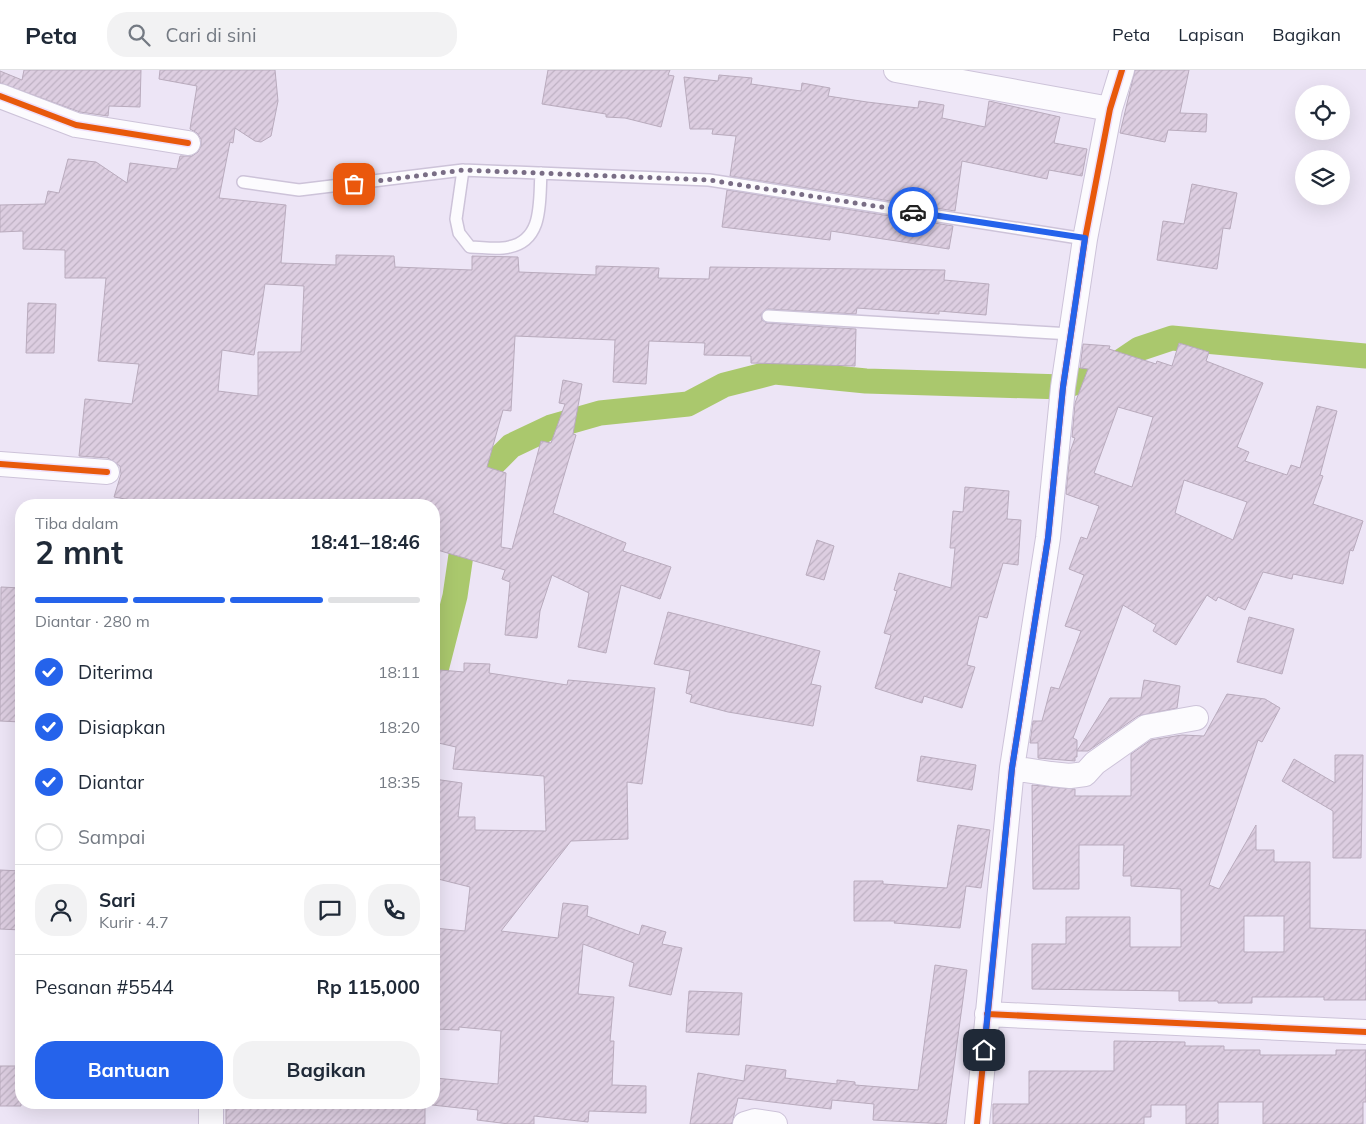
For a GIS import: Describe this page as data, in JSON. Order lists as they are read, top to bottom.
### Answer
{
  "page": {
    "header": "Peta",
    "search": "Cari di sini",
    "nav": ["Peta", "Lapisan", "Bagikan"],
    "heading": ["2 mnt", "Tiba dalam", "18:41–18:46"],
    "panel": [
      "Sari",
      "Kurir · 4.7",
      "Pesanan #5544",
      "Rp 115,000"
    ],
    "bar": "Diantar · 280 m",
    "list": [
      ["Diterima", "18:11"],
      ["Disiapkan", "18:20"],
      ["Diantar", "18:35"],
      "Sampai"
    ],
    "buttons": ["Bantuan", "Bagikan"]
  }
}
